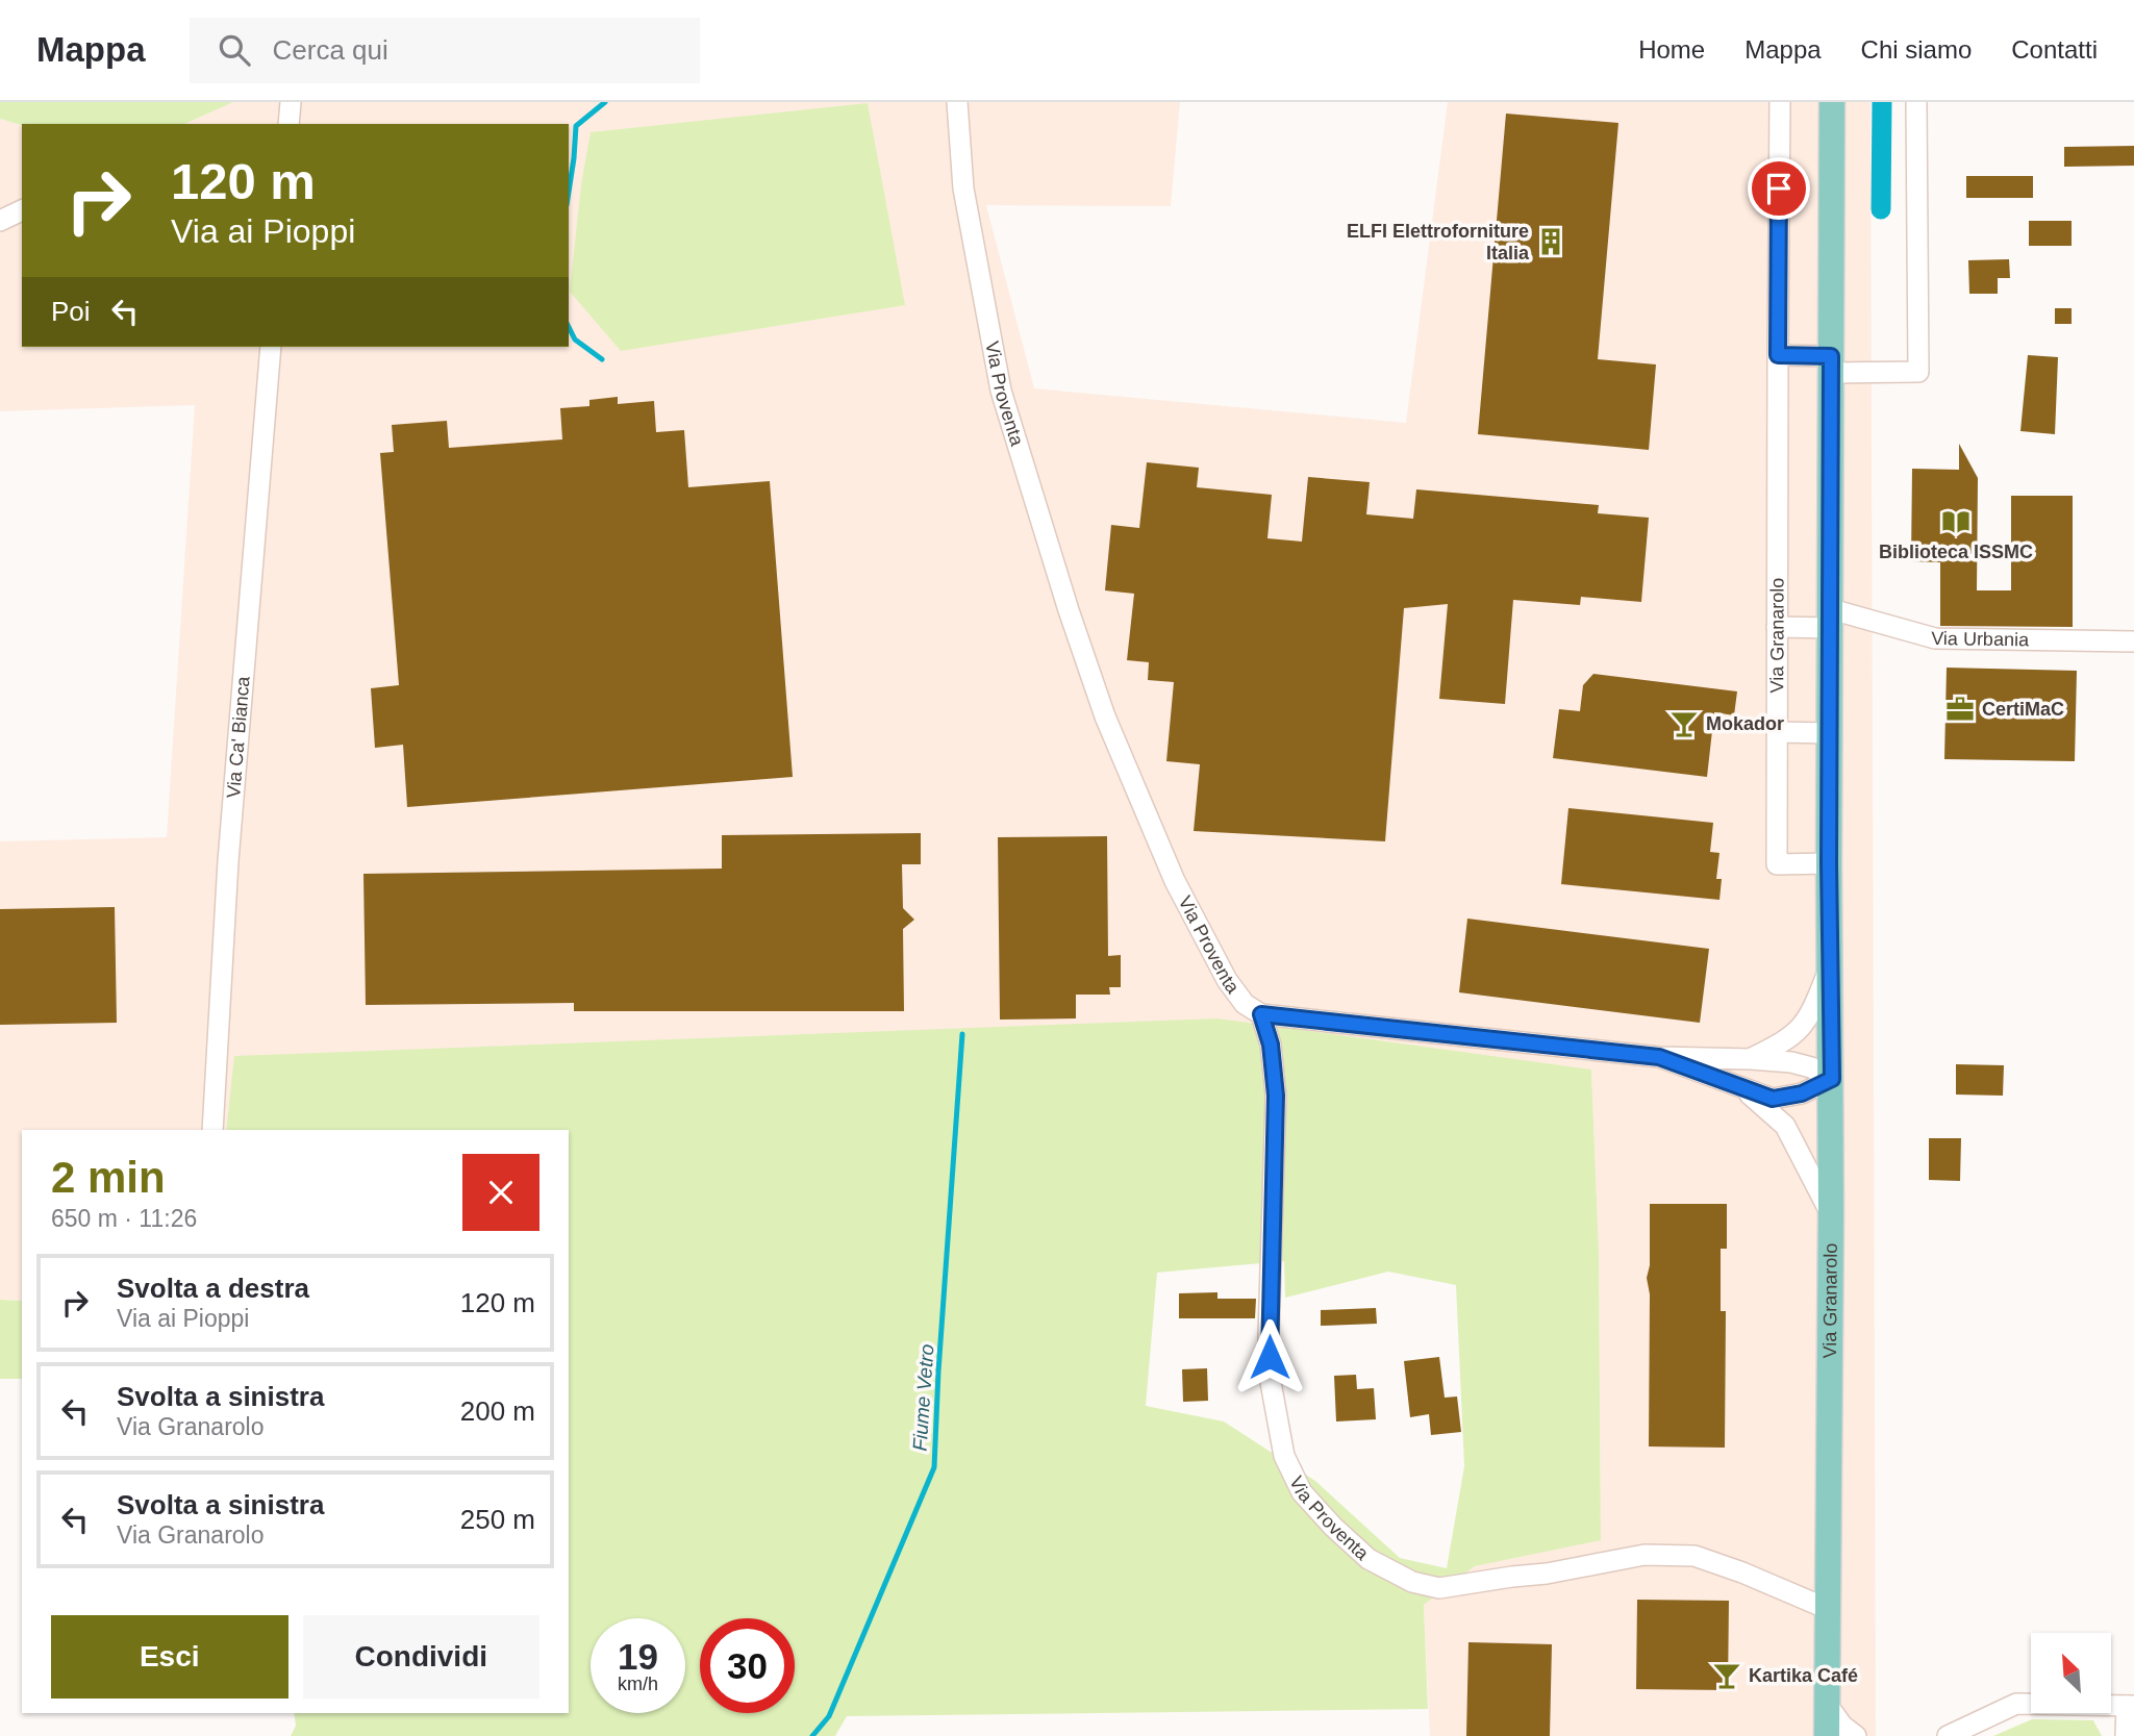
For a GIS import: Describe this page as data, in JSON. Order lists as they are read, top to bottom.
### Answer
{
  "streets": {
    "main road": ["Via Granarolo"],
    "street": ["Via Proventa", "Via Urbania", "Via Ca' Bianca"]
  },
  "crossings": [
    ["Via Proventa", "Via Granarolo"],
    ["Via Granarolo", "Via Urbania"]
  ],
  "water": ["Fiume Vetro"],
  "places": {
    "building": ["ELFI Elettroforniture Italia"],
    "library": ["Biblioteca ISSMC"],
    "office": ["CertiMaC"],
    "bar": ["Mokador", "Kartika Café"]
  },
  "north": "top left",
  "page": {
    "header": "Mappa",
    "search": "Cerca qui",
    "nav": [
      "Home",
      "Mappa",
      "Chi siamo",
      "Contatti"
    ],
    "turn": ["120 m", "Via ai Pioppi"],
    "then": "Poi",
    "heading": ["2 min", "650 m · 11:26"],
    "list": [
      {
        "name": "Svolta a destra",
        "note": "Via ai Pioppi",
        "value": "120 m"
      },
      {
        "name": "Svolta a sinistra",
        "note": "Via Granarolo",
        "value": "200 m"
      },
      {
        "name": "Svolta a sinistra",
        "note": "Via Granarolo",
        "value": "250 m"
      }
    ],
    "buttons": ["Esci", "Condividi"],
    "speed": "19 km/h",
    "limit": "30"
  }
}
